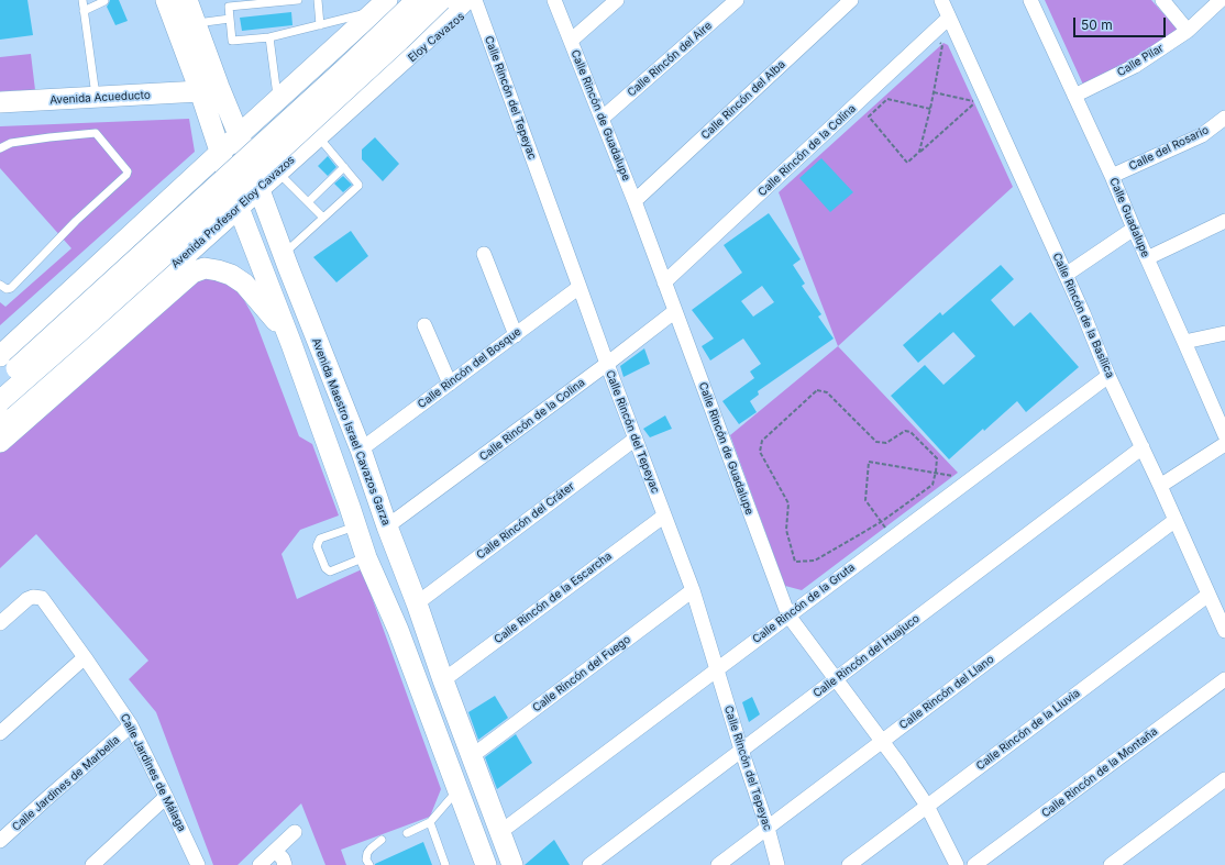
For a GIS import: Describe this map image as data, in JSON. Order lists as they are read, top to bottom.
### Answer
{
  "streets": {
    "main road": ["Avenida Acueducto", "Avenida Profesor Eloy Cavazos", "Avenida Maestro Israel Cavazos Garza"],
    "street": [
      "Calle Rincón del Aire",
      "Calle Pilar",
      "Calle Rincón del Tepeyac",
      "Calle Rincón del Alba",
      "Calle Rincón de Guadalupe",
      "Calle del Rosario",
      "Calle Rincón de la Colina",
      "Calle Guadalupe",
      "Calle Rincón de la Basílica",
      "Calle Rincón del Bosque",
      "Calle Rincón del Cráter",
      "Calle Rincón de la Escarcha",
      "Calle Rincón de la Gruta",
      "Calle Rincón del Huajuco",
      "Calle Rincón del Fuego",
      "Calle Rincón del Llano",
      "Calle Rincón de la Lluvia",
      "Calle Jardines de Málaga",
      "Calle Rincón de la Montaña",
      "Calle Jardines de Marbella"
    ]
  },
  "crossings": [
    ["Calle Rincón del Aire", "Calle Rincón de Guadalupe"],
    ["Calle Pilar", "Calle Guadalupe"],
    ["Calle Rincón del Tepeyac", "Calle Rincón de la Colina"],
    ["Calle Rincón del Tepeyac", "Avenida Profesor Eloy Cavazos"],
    ["Calle Rincón del Tepeyac", "Calle Rincón del Bosque"],
    ["Calle Rincón del Tepeyac", "Calle Rincón del Cráter"],
    ["Calle Rincón del Tepeyac", "Calle Rincón de la Escarcha"],
    ["Calle Rincón del Tepeyac", "Calle Rincón de la Gruta"],
    ["Calle Rincón del Tepeyac", "Calle Rincón del Huajuco"],
    ["Calle Rincón del Tepeyac", "Calle Rincón del Fuego"],
    ["Calle Rincón del Tepeyac", "Calle Rincón del Llano"],
    ["Calle Rincón del Alba", "Calle Rincón de Guadalupe"],
    ["Calle Rincón de Guadalupe", "Calle Rincón de la Colina"],
    ["Calle Rincón de Guadalupe", "Calle Rincón de la Gruta"],
    ["Calle Rincón de Guadalupe", "Calle Rincón del Huajuco"],
    ["Calle Rincón de Guadalupe", "Calle Rincón del Llano"],
    ["Calle Rincón de Guadalupe", "Calle Rincón de la Lluvia"],
    ["Calle del Rosario", "Calle Guadalupe"],
    ["Calle Rincón de la Colina", "Calle Rincón de la Basílica"],
    ["Calle Rincón de la Colina", "Avenida Maestro Israel Cavazos Garza"],
    ["Avenida Profesor Eloy Cavazos", "Avenida Maestro Israel Cavazos Garza"],
    ["Calle Rincón de la Basílica", "Calle Rincón de la Gruta"],
    ["Calle Rincón de la Basílica", "Calle Rincón del Huajuco"],
    ["Calle Rincón de la Basílica", "Calle Rincón del Llano"],
    ["Calle Rincón de la Basílica", "Calle Rincón de la Lluvia"],
    ["Calle Rincón del Bosque", "Avenida Maestro Israel Cavazos Garza"],
    ["Avenida Maestro Israel Cavazos Garza", "Calle Rincón del Cráter"],
    ["Avenida Maestro Israel Cavazos Garza", "Calle Rincón de la Escarcha"],
    ["Avenida Maestro Israel Cavazos Garza", "Calle Rincón de la Gruta"],
    ["Avenida Maestro Israel Cavazos Garza", "Calle Rincón del Fuego"],
    ["Calle Jardines de Málaga", "Calle Jardines de Marbella"]
  ],
  "scale_bar": "50 m"
}
